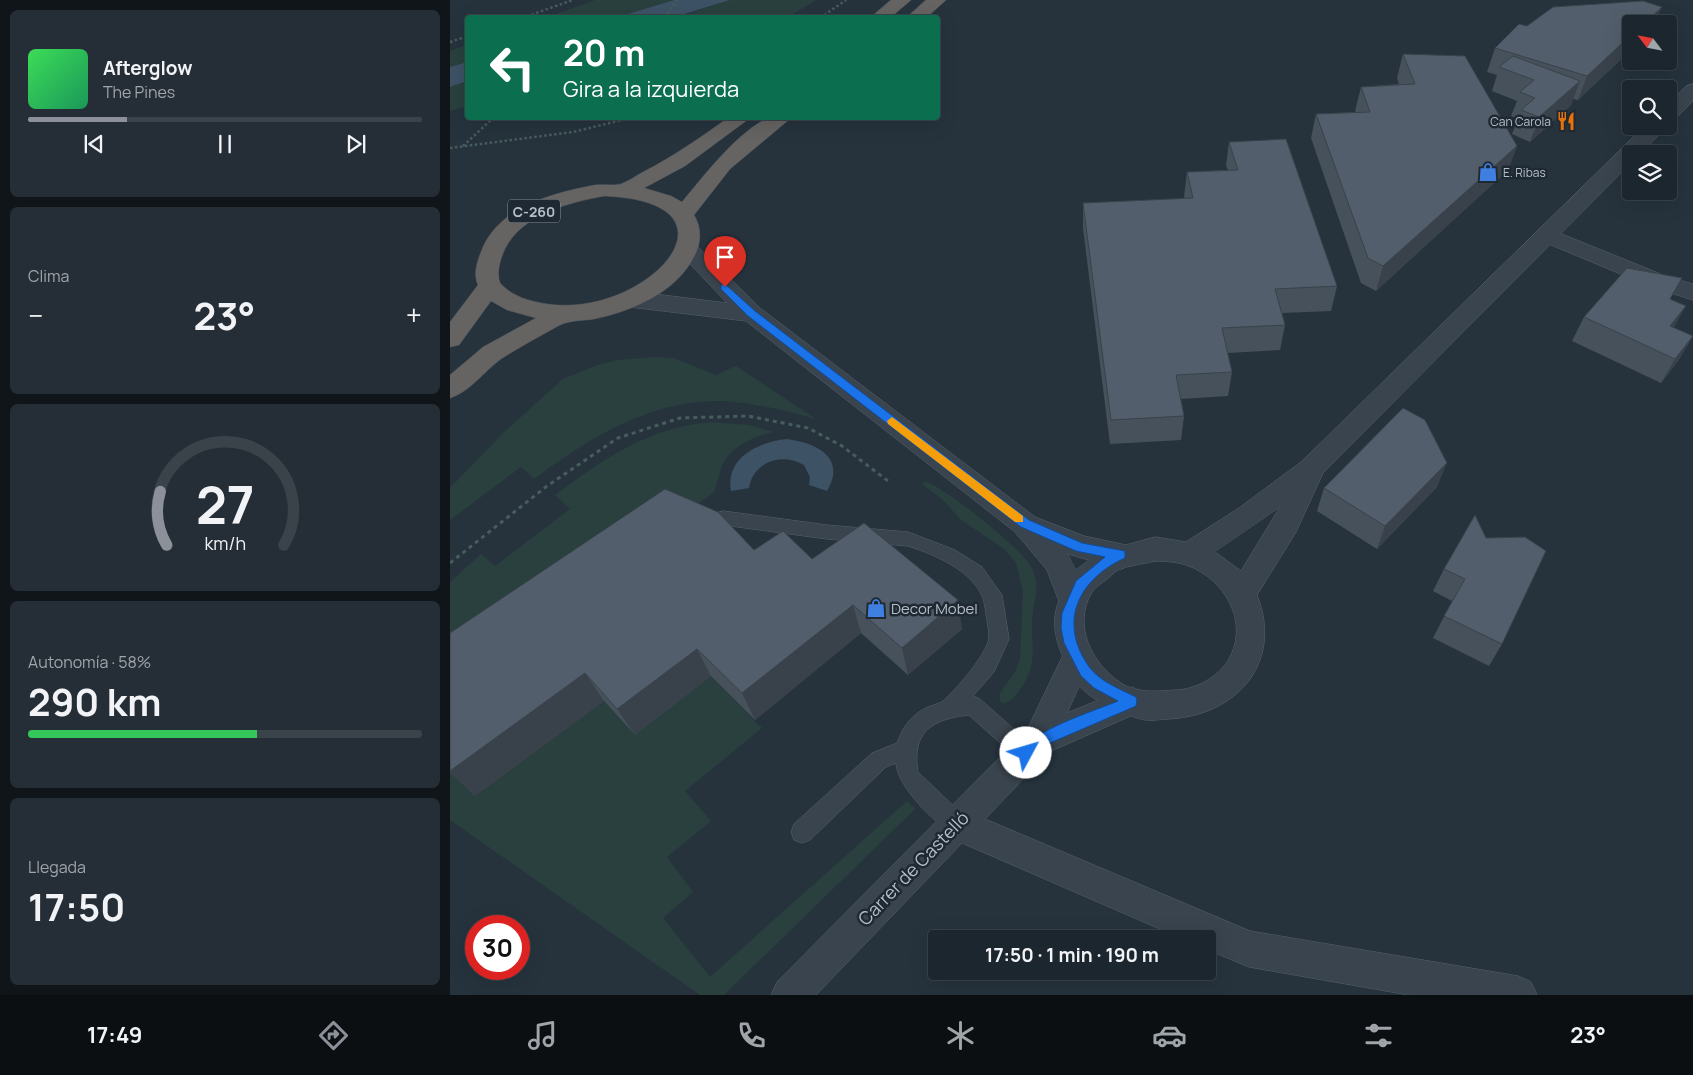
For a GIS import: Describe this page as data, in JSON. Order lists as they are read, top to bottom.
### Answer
{
  "streets": {
    "highway": ["C-260"],
    "street": ["Carrer de Castelló"]
  },
  "places": {
    "restaurant": ["Can Carola"],
    "shop": ["E. Ribas", "Decor Mobel"]
  },
  "north": "top left",
  "page": {
    "turn": ["20 m", "Gira a la izquierda"],
    "song": ["Afterglow", "The Pines"],
    "tile": [
      "Clima",
      ["Autonomía · 58%", "290 km"],
      ["Llegada", "17:50"]
    ],
    "heat": ["−", "23°", "+"],
    "limit": "30",
    "trip": "17:50 · 1 min · 190 m",
    "tabs": ["17:49", "23°"],
    "gauge": ["27", "km/h"]
  }
}
